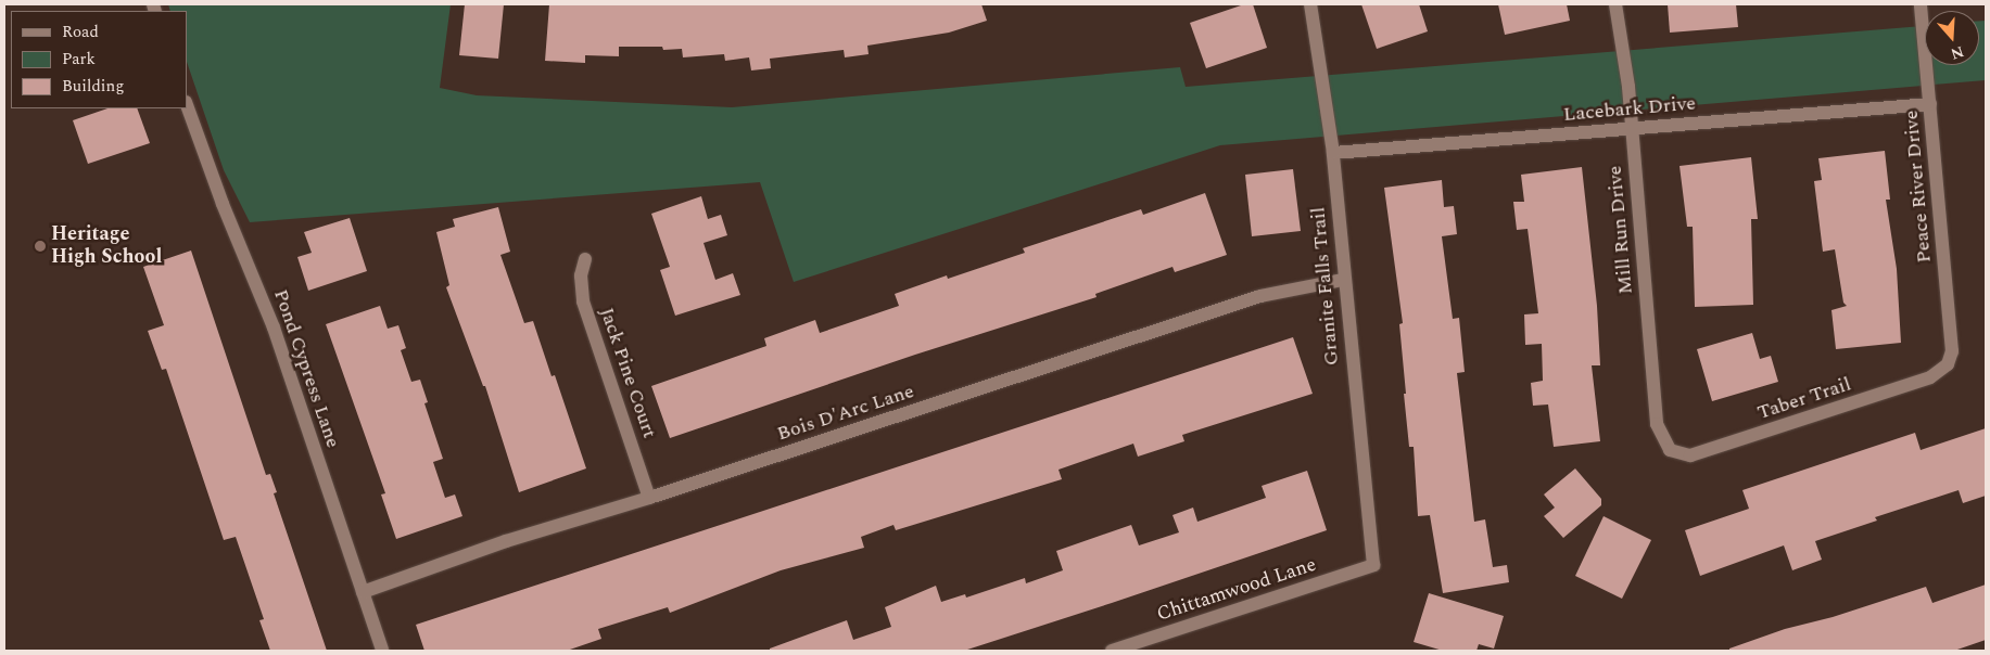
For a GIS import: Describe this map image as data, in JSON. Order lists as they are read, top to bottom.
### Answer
{
  "streets": {
    "street": [
      "Lacebark Drive",
      "Peace River Drive",
      "Mill Run Drive",
      "Granite Falls Trail",
      "Pond Cypress Lane",
      "Jack Pine Court",
      "Taber Trail",
      "Bois D'Arc Lane",
      "Chittamwood Lane"
    ]
  },
  "crossings": [
    ["Lacebark Drive", "Peace River Drive"],
    ["Lacebark Drive", "Mill Run Drive"],
    ["Lacebark Drive", "Granite Falls Trail"],
    ["Peace River Drive", "Taber Trail"],
    ["Mill Run Drive", "Taber Trail"],
    ["Granite Falls Trail", "Bois D'Arc Lane"],
    ["Granite Falls Trail", "Chittamwood Lane"],
    ["Pond Cypress Lane", "Bois D'Arc Lane"],
    ["Jack Pine Court", "Bois D'Arc Lane"]
  ],
  "places": ["Heritage High School"],
  "legend": ["Road", "Park", "Building"],
  "north": "bottom"
}
